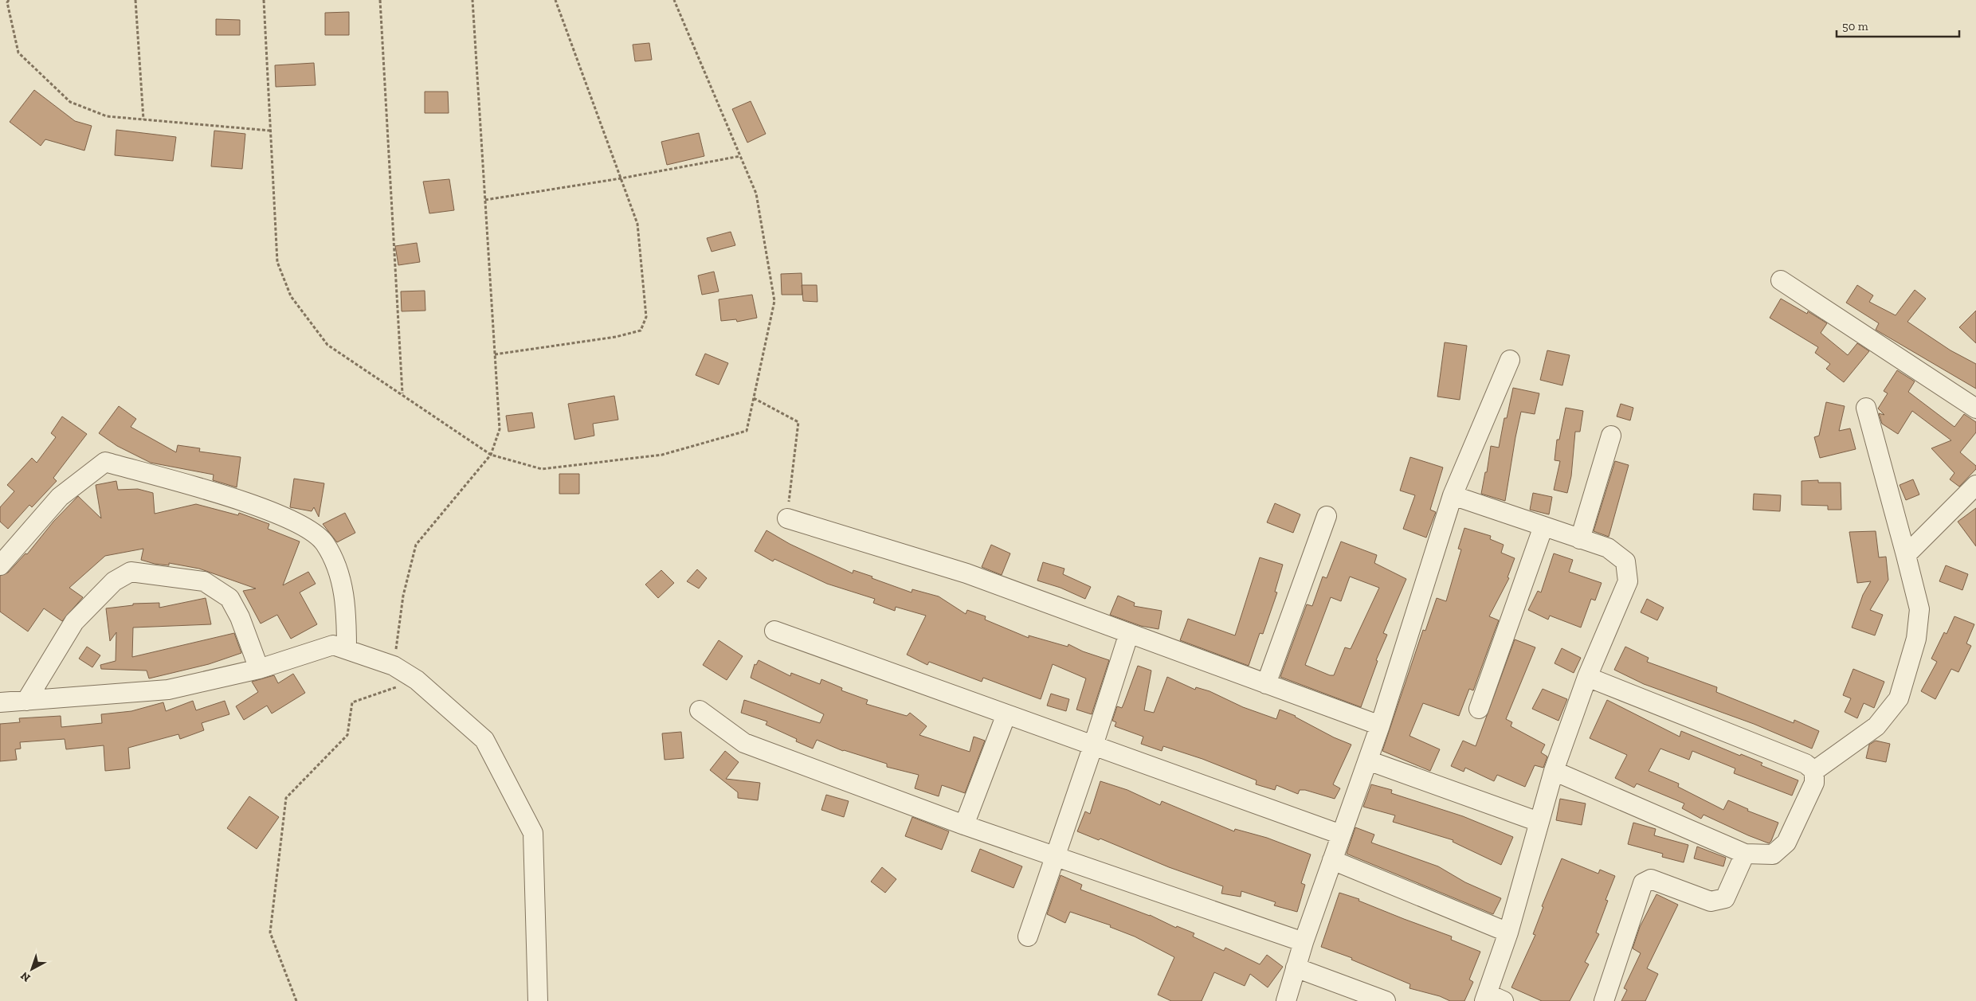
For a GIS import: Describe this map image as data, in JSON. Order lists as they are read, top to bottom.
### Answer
{
  "scale_bar": "50 m",
  "north": "bottom left"
}
